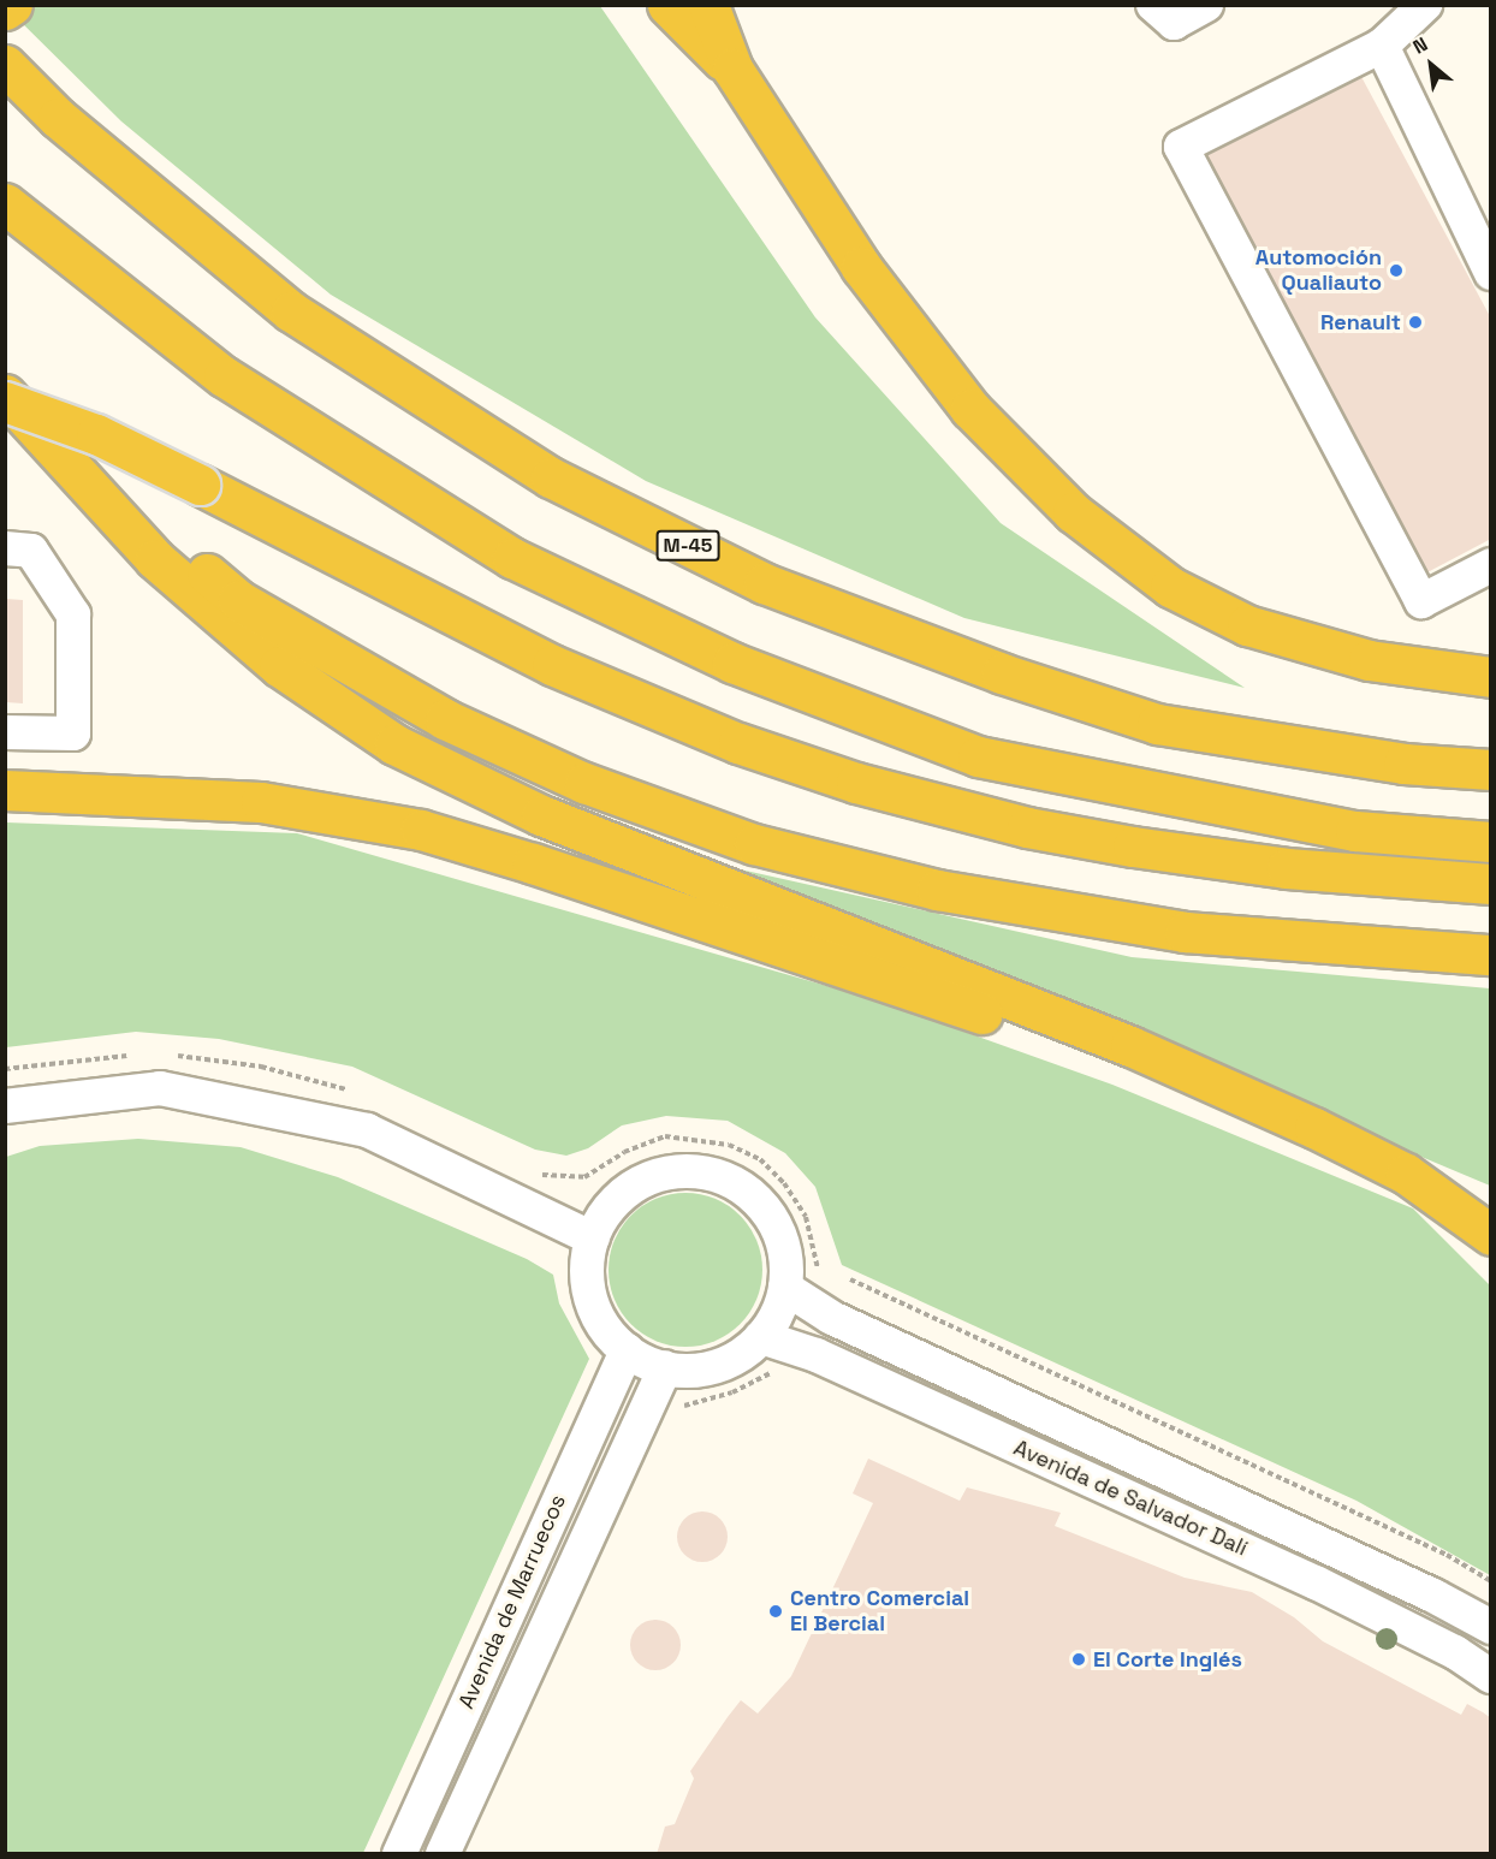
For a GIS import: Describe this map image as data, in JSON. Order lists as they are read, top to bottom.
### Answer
{
  "streets": {
    "highway": ["M-45"],
    "street": ["Avenida de Salvador Dalí", "Avenida de Marruecos"]
  },
  "crossings": [
    ["Avenida de Salvador Dalí", "Avenida de Marruecos"]
  ],
  "places": [
    "Automoción Qualiauto",
    "Renault",
    "Centro Comercial El Bercial",
    "El Corte Inglés"
  ],
  "north": "top left"
}
